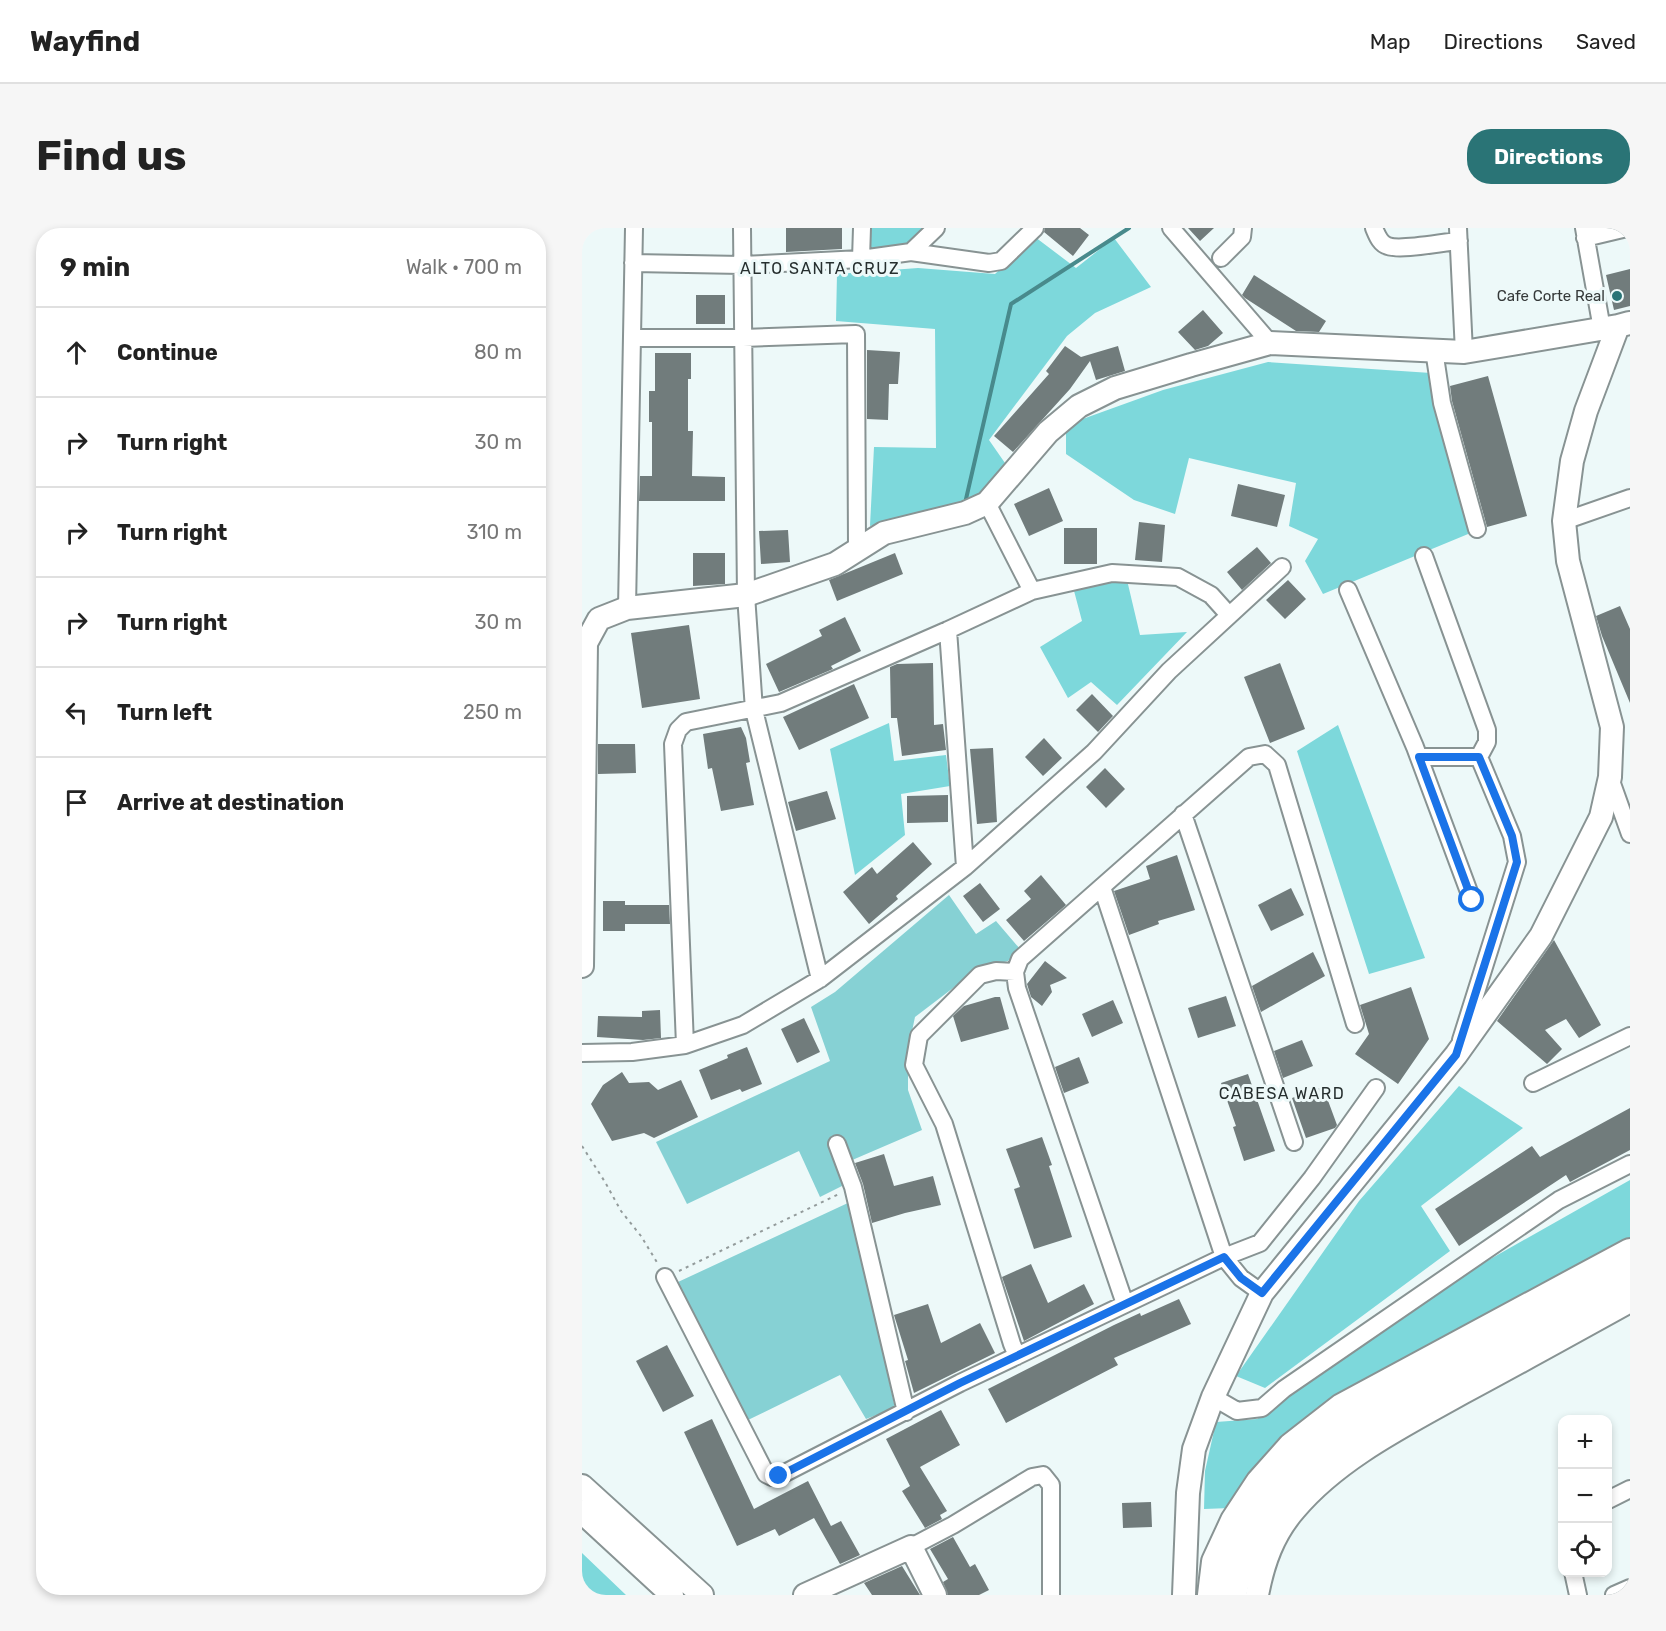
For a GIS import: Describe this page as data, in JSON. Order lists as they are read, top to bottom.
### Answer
{
  "districts": ["ALTO SANTA CRUZ", "CABESA WARD"],
  "places": ["Cafe Corte Real"],
  "page": {
    "header": "Wayfind",
    "nav": ["Map", "Directions", "Saved"],
    "buttons": "Directions",
    "title": "Find us",
    "heading": ["9 min", "Walk · 700 m"],
    "list": [
      ["Continue", "80 m"],
      ["Turn right", "30 m"],
      ["Turn right", "310 m"],
      ["Turn right", "30 m"],
      ["Turn left", "250 m"],
      "Arrive at destination"
    ],
    "map_buttons": ["+", "−"]
  }
}
